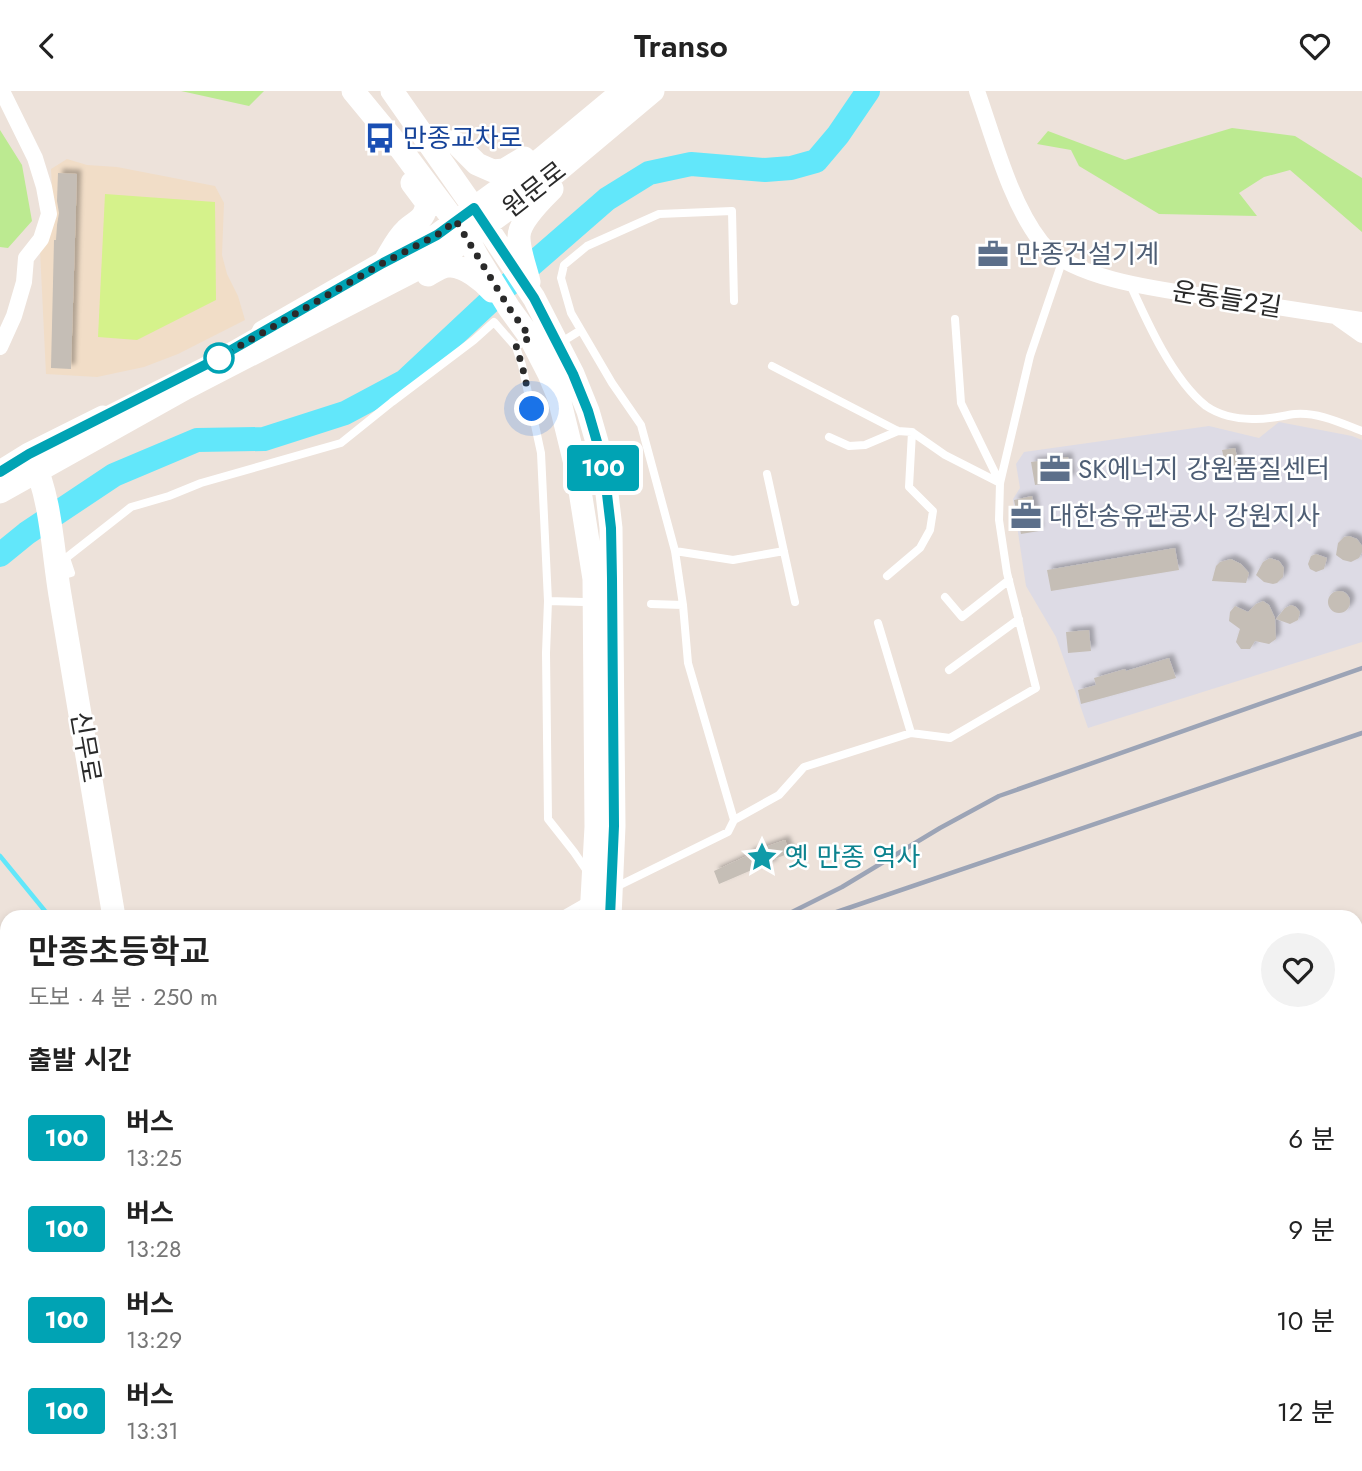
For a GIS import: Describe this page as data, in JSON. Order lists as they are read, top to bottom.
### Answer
{
  "streets": {
    "main road": ["원문로", "신무로"],
    "street": ["운동들2길"]
  },
  "crossings": [
    ["원문로", "신무로"]
  ],
  "places": {
    "bus stop": ["만종교차로"],
    "office": ["만종건설기계", "SK에너지 강원품질센터", "대한송유관공사 강원지사"],
    "place": ["옛 만종 역사"]
  },
  "lines": ["bus line 100"],
  "page": {
    "header": "Transo",
    "on_map": "100",
    "heading": [
      ["만종초등학교", "도보 · 4 분 · 250 m"],
      "출발 시간"
    ],
    "list": [
      {
        "mark": "100",
        "name": "버스",
        "note": "13:25",
        "value": "6 분"
      },
      {
        "mark": "100",
        "name": "버스",
        "note": "13:28",
        "value": "9 분"
      },
      {
        "mark": "100",
        "name": "버스",
        "note": "13:29",
        "value": "10 분"
      },
      {
        "mark": "100",
        "name": "버스",
        "note": "13:31",
        "value": "12 분"
      }
    ]
  }
}
